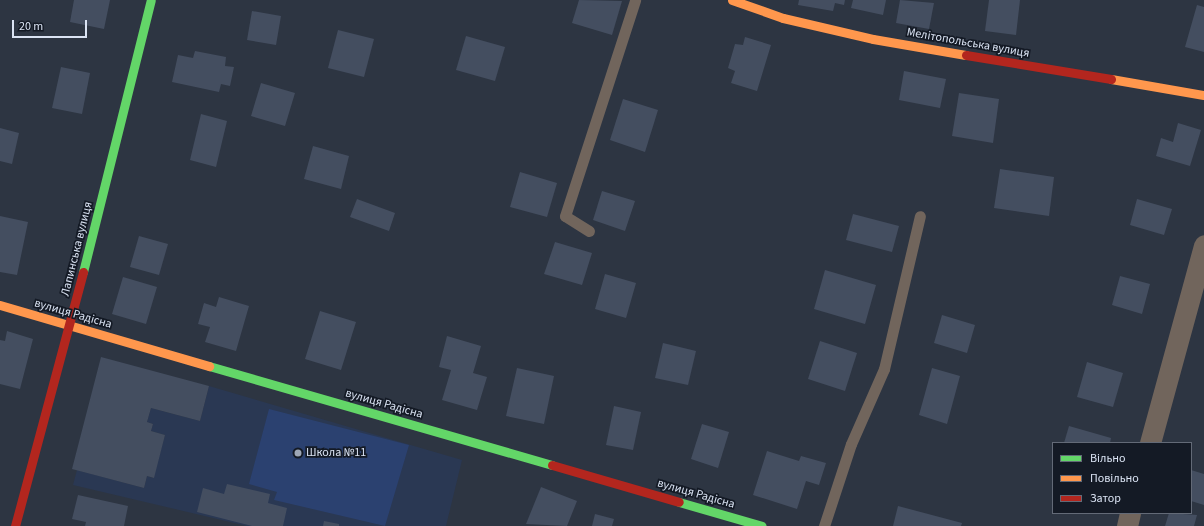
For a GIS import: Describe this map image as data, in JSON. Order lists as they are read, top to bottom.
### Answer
{
  "streets": {
    "street": ["Мелітопольська вулиця", "Лапинська вулиця", "вулиця Радісна"]
  },
  "crossings": [
    ["Лапинська вулиця", "вулиця Радісна"]
  ],
  "places": ["Школа №11"],
  "legend": ["Вільно", "Повільно", "Затор"],
  "scale_bar": "20 m"
}
